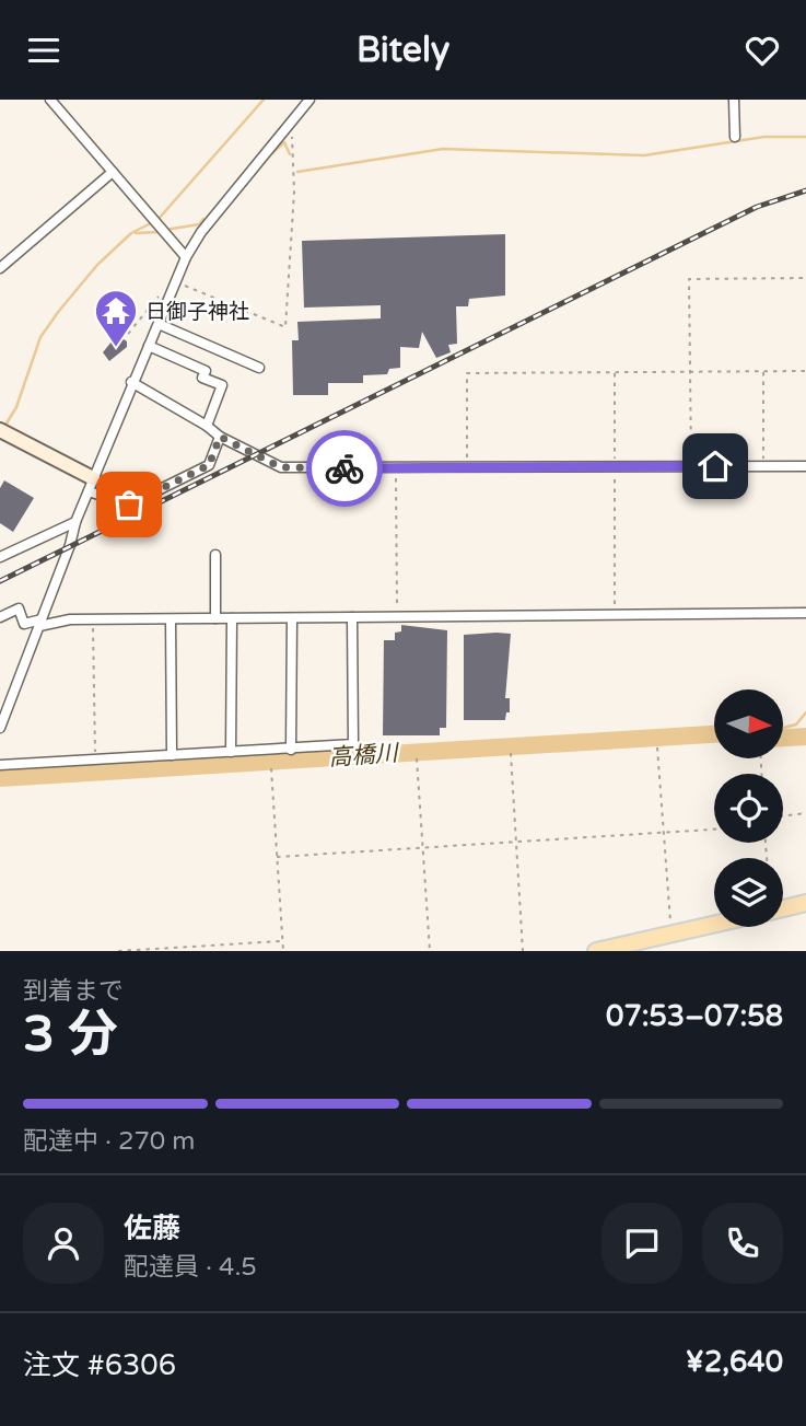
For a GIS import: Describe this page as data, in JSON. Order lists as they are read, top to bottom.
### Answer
{
  "water": ["高橋川"],
  "places": {
    "temple": ["日御子神社"]
  },
  "north": "right",
  "page": {
    "header": "Bitely",
    "heading": ["3 分", "到着まで", "07:53–07:58"],
    "panel": [
      "佐藤",
      "配達員 · 4.5",
      "注文 #6306",
      "¥2,640"
    ],
    "bar": "配達中 · 270 m"
  }
}
